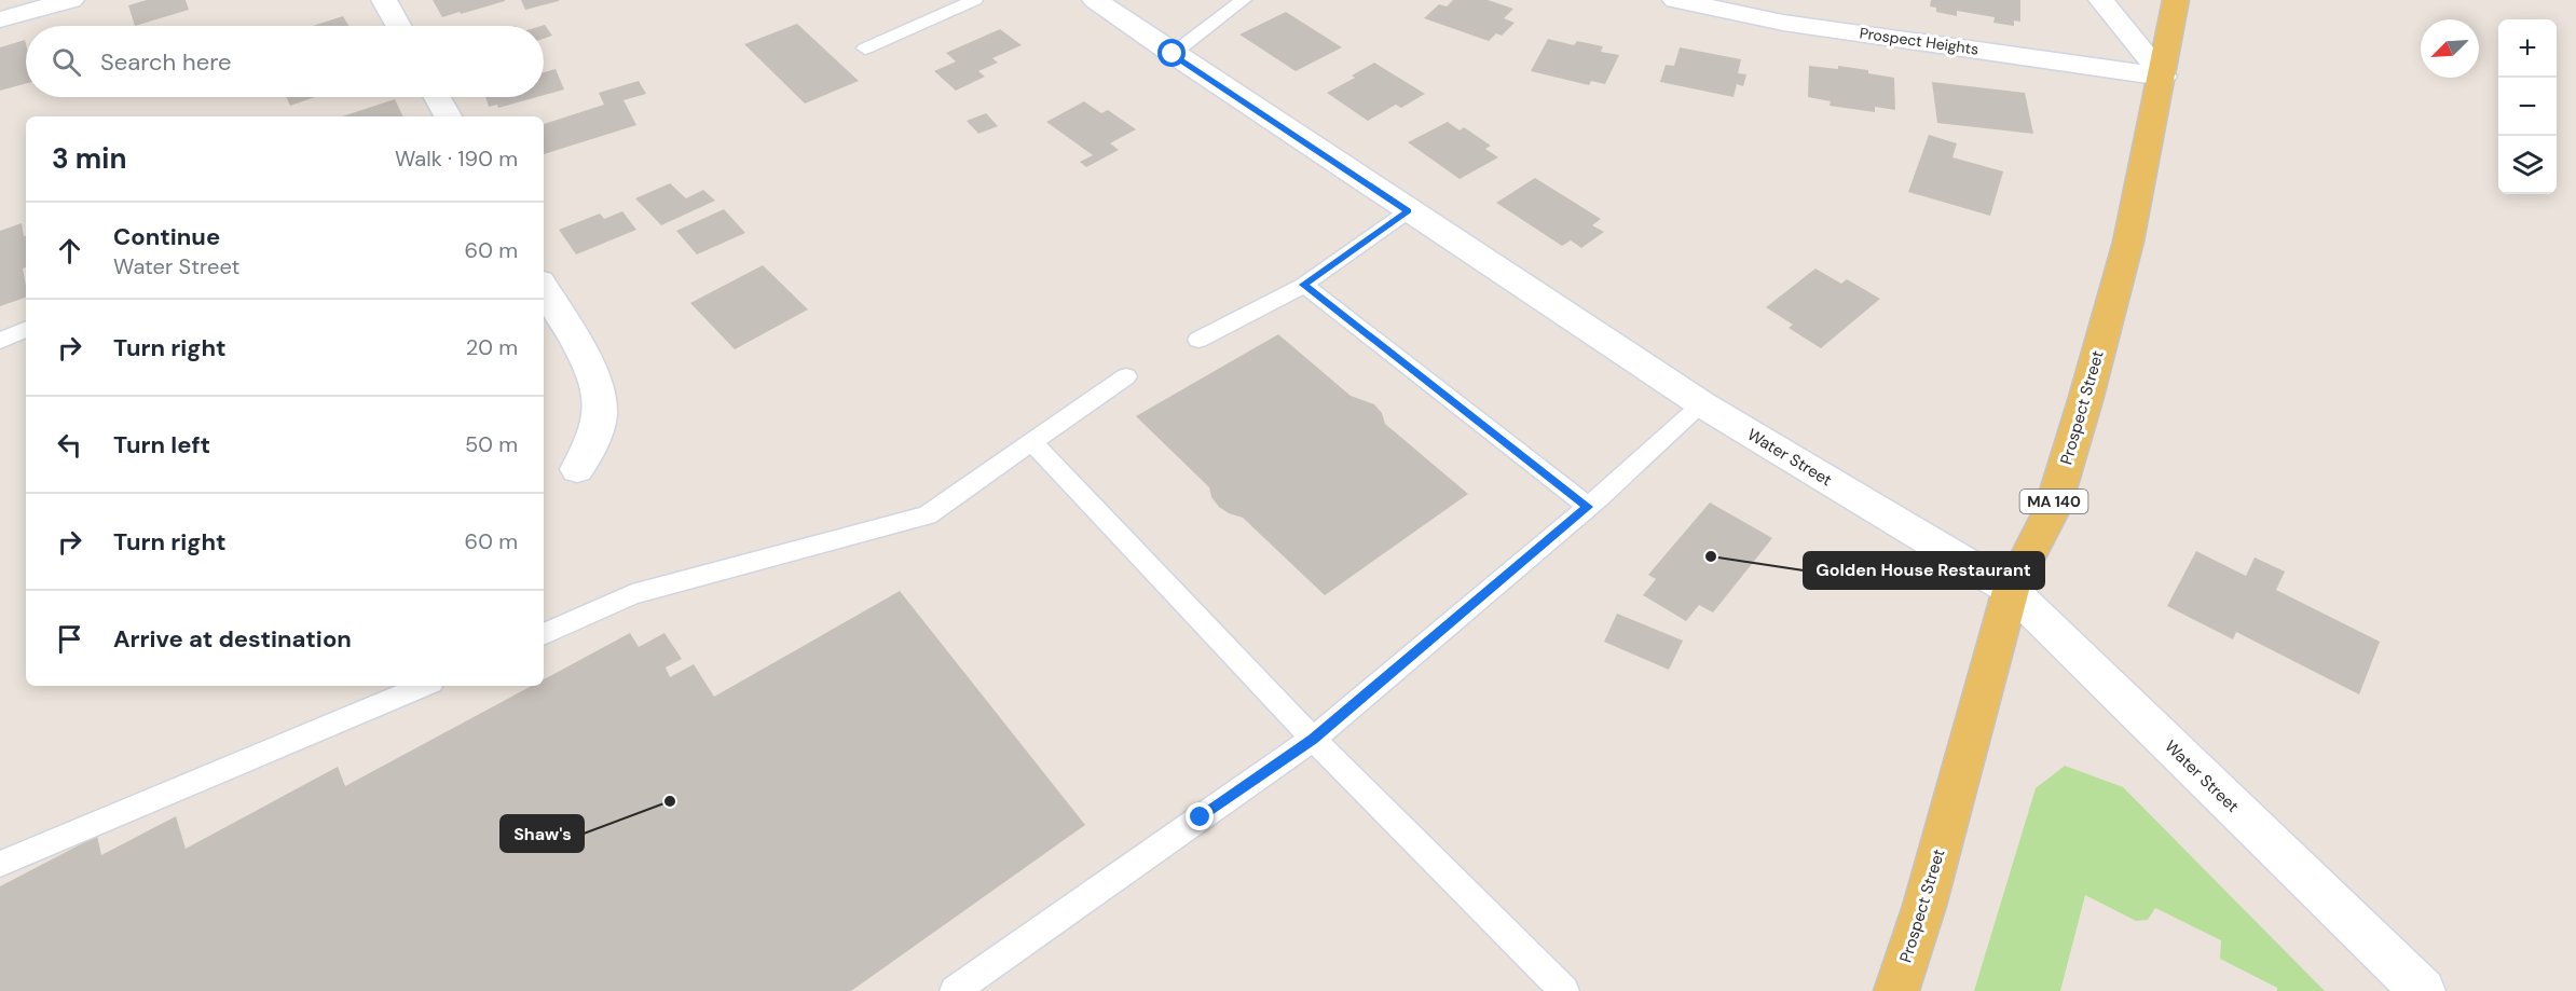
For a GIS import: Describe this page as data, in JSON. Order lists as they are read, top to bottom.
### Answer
{
  "streets": {
    "main road": ["Prospect Street", "MA 140"],
    "street": ["Prospect Heights", "Water Street"]
  },
  "crossings": [
    ["Prospect Heights", "Prospect Street"],
    ["Prospect Street", "Water Street"]
  ],
  "places": ["Golden House Restaurant", "Shaw's"],
  "north": "bottom left",
  "page": {
    "map_buttons": ["+", "−"],
    "search": "Search here",
    "heading": ["3 min", "Walk · 190 m"],
    "list": [
      ["Continue", "Water Street", "60 m"],
      ["Turn right", "20 m"],
      ["Turn left", "50 m"],
      ["Turn right", "60 m"],
      "Arrive at destination"
    ]
  }
}
